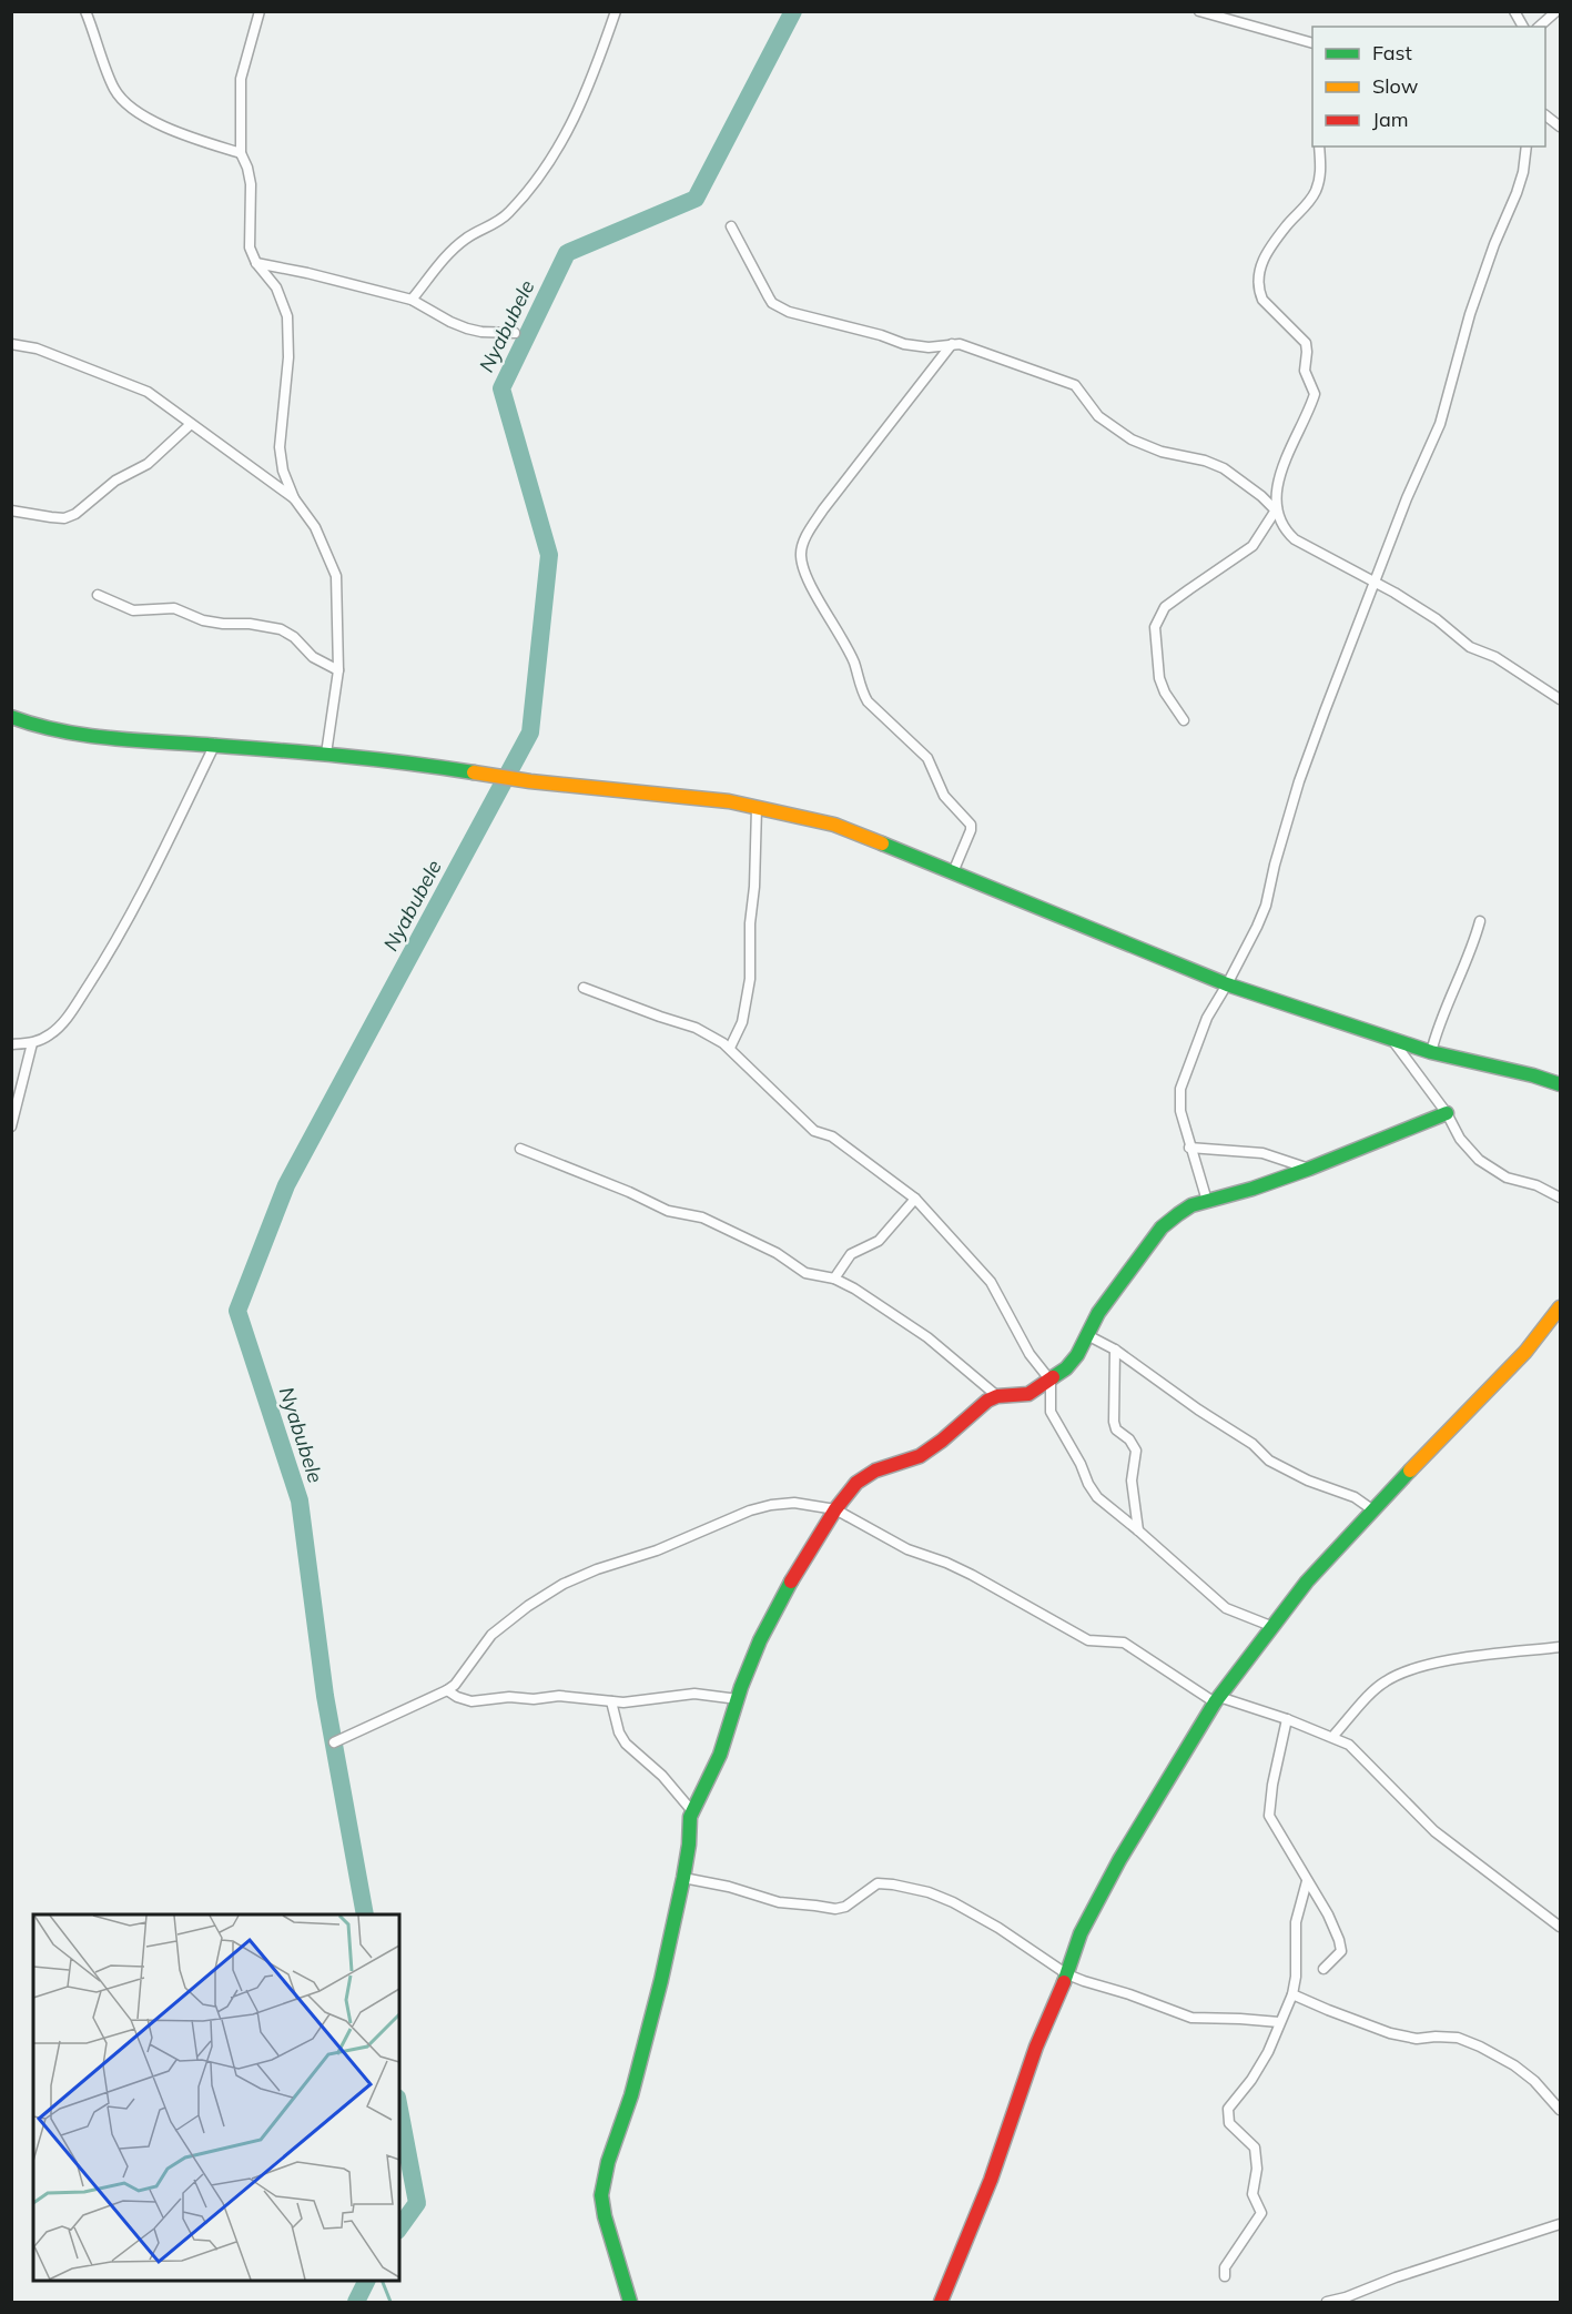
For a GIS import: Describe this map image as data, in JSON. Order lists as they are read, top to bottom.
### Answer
{
  "water": ["Nyabubele"],
  "legend": ["Fast", "Slow", "Jam"]
}
